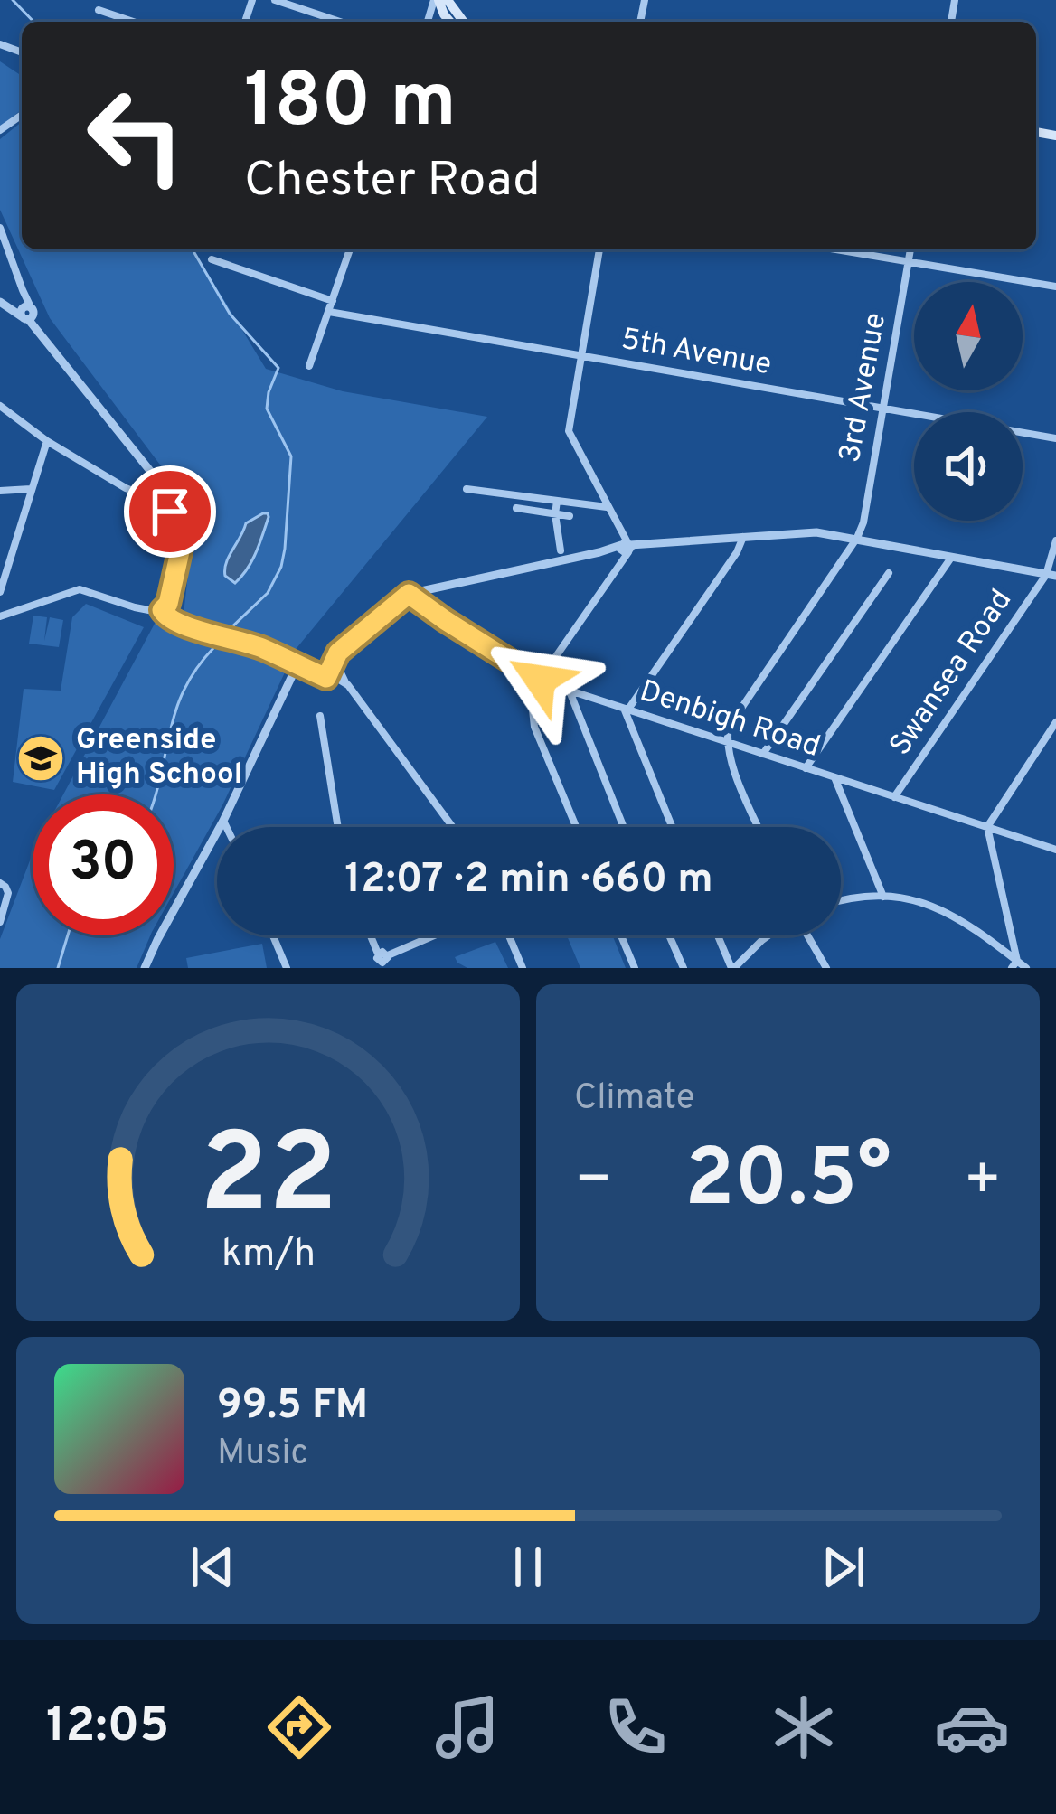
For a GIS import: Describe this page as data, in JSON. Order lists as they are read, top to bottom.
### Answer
{
  "streets": {
    "street": [
      "5th Avenue",
      "3rd Avenue",
      "Swansea Road",
      "Denbigh Road"
    ]
  },
  "crossings": [
    ["5th Avenue", "3rd Avenue"],
    ["Swansea Road", "Denbigh Road"]
  ],
  "places": {
    "school or university": ["Greenside High School"]
  },
  "north": "top",
  "page": {
    "turn": ["180 m", "Chester Road"],
    "limit": "30",
    "trip": "12:07 · 2 min · 660 m",
    "tile": "Climate",
    "heat": ["−", "20.5°", "+"],
    "song": ["99.5 FM", "Music"],
    "tabs": "12:05",
    "gauge": ["22", "km/h"]
  }
}
